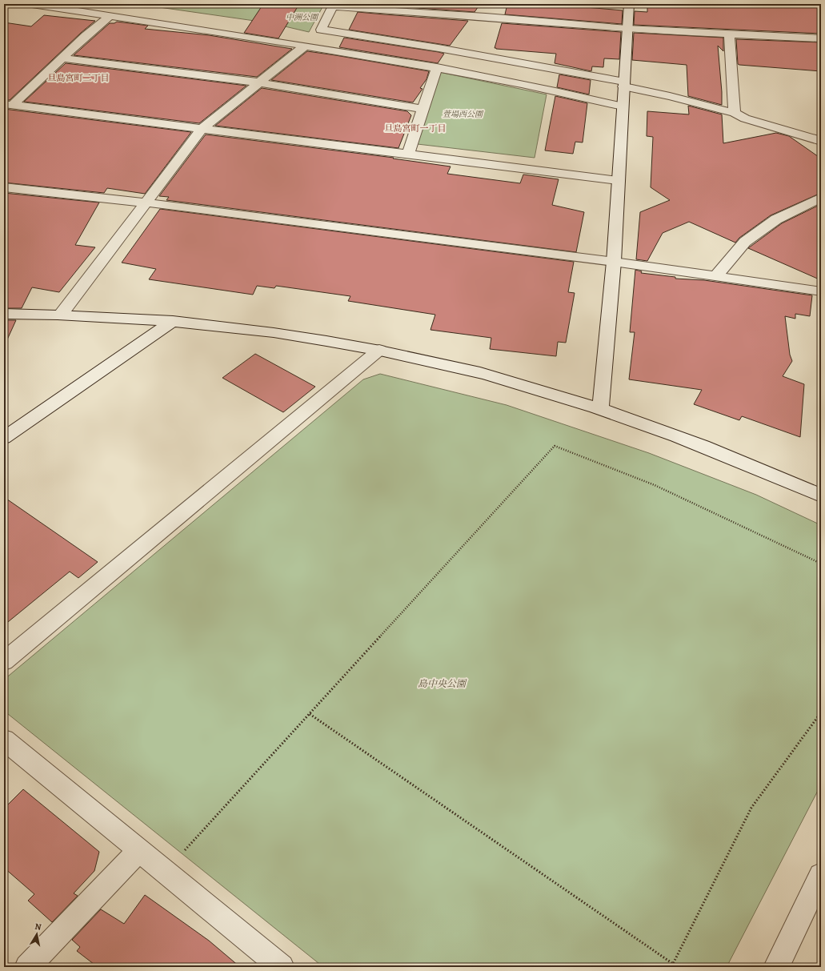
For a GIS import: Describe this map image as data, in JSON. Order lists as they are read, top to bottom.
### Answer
{
  "districts": ["旦島宮町二丁目", "旦島宮町一丁目"],
  "parks": ["中洲公園", "萱場西公園", "島中央公園"],
  "north": "top"
}
